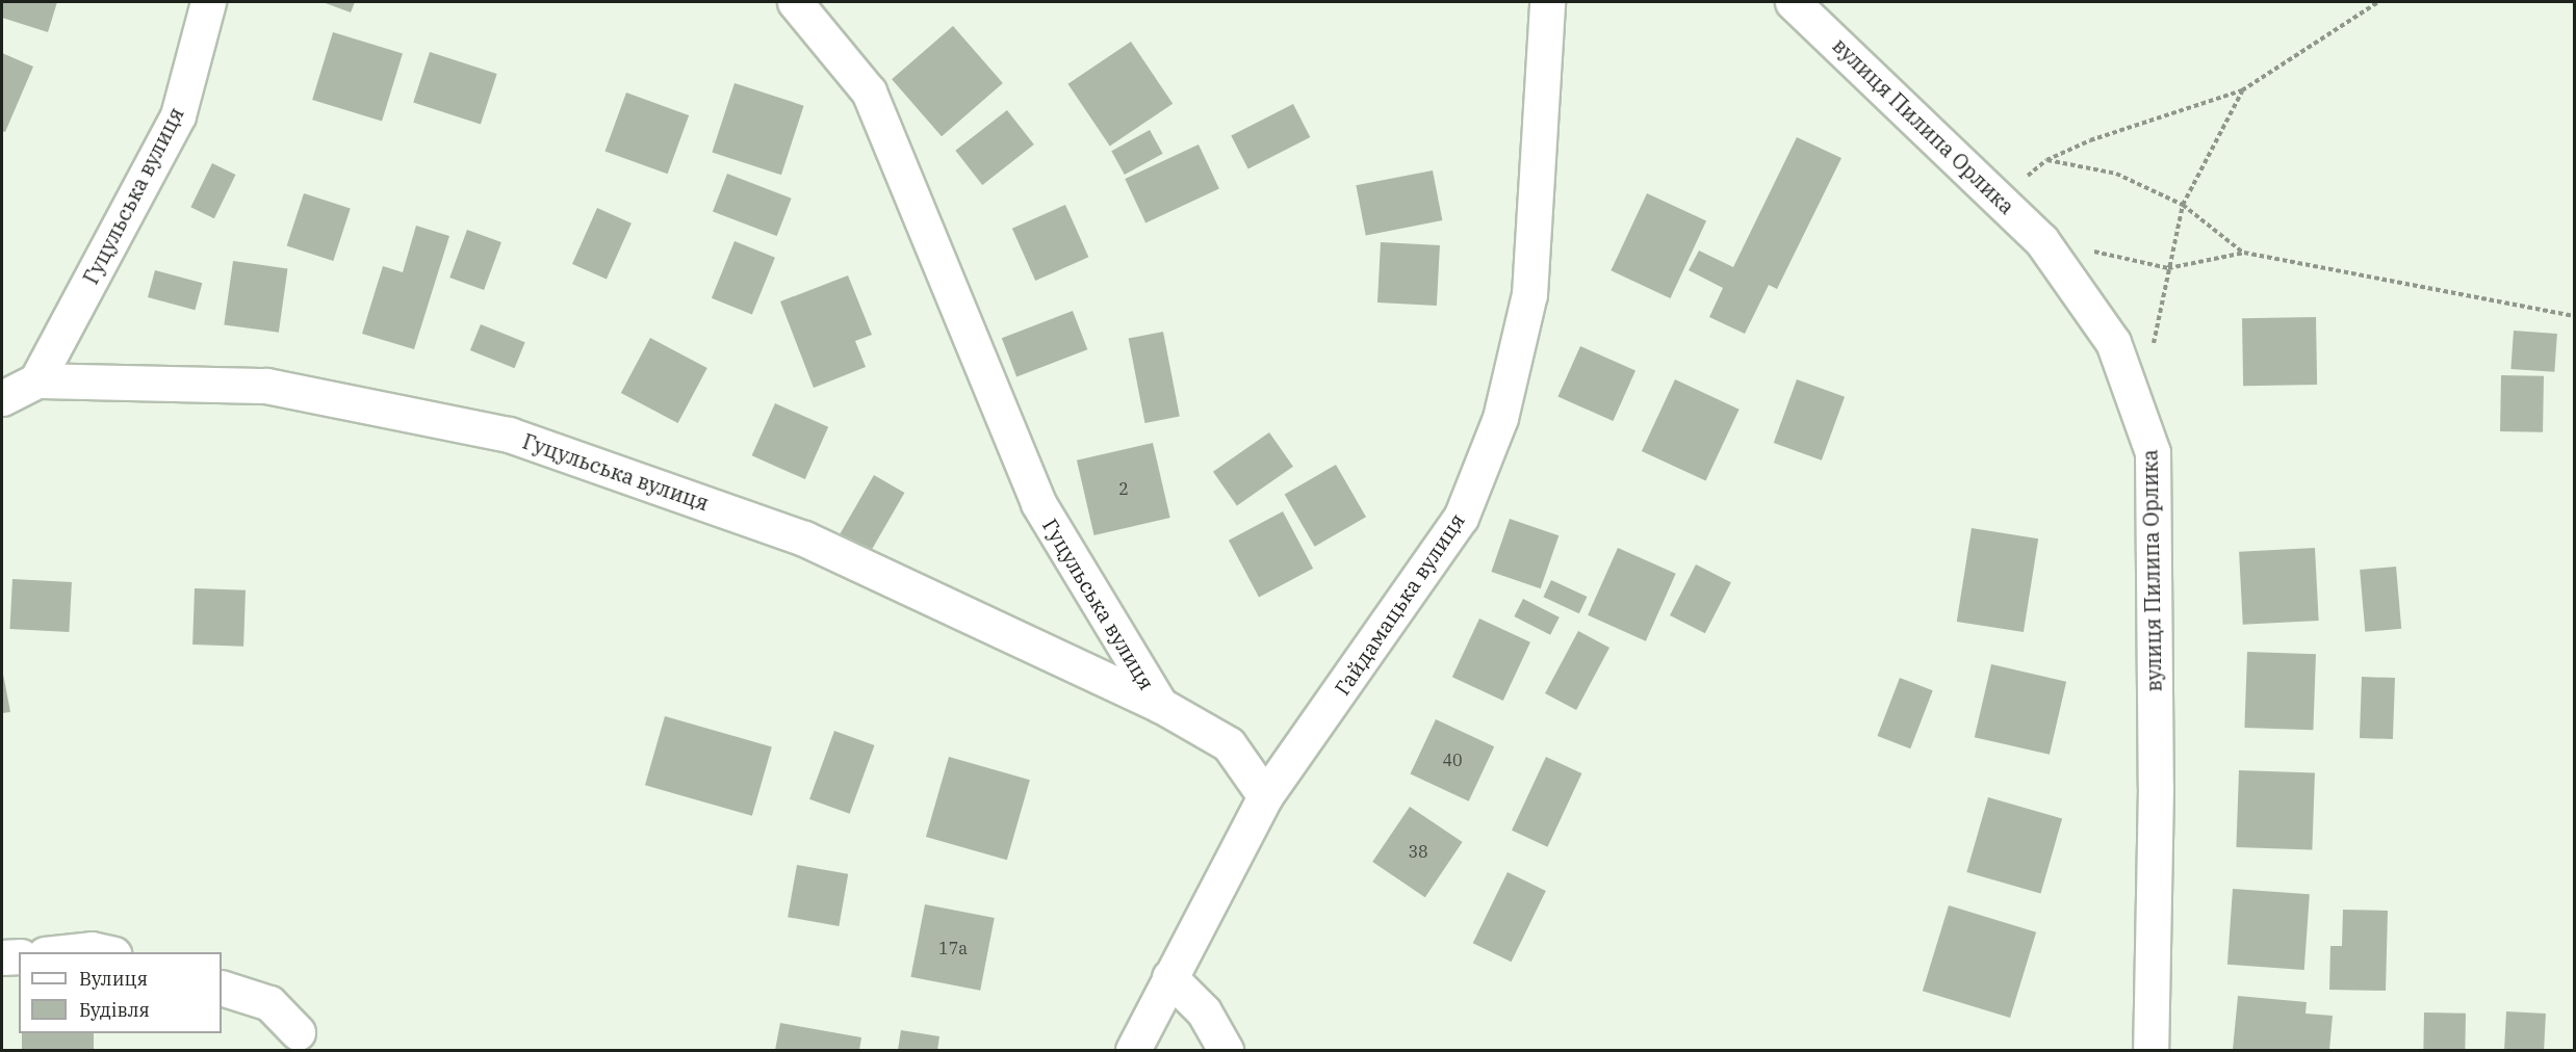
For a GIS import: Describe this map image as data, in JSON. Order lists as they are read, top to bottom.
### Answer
{
  "streets": {
    "street": ["вулиця Пилипа Орлика", "Гуцульська вулиця", "Гайдамацька вулиця"]
  },
  "crossings": [
    ["Гуцульська вулиця", "Гайдамацька вулиця"]
  ],
  "house_numbers": [
    "2",
    "40",
    "38",
    "17а"
  ],
  "legend": ["Вулиця", "Будівля"]
}
